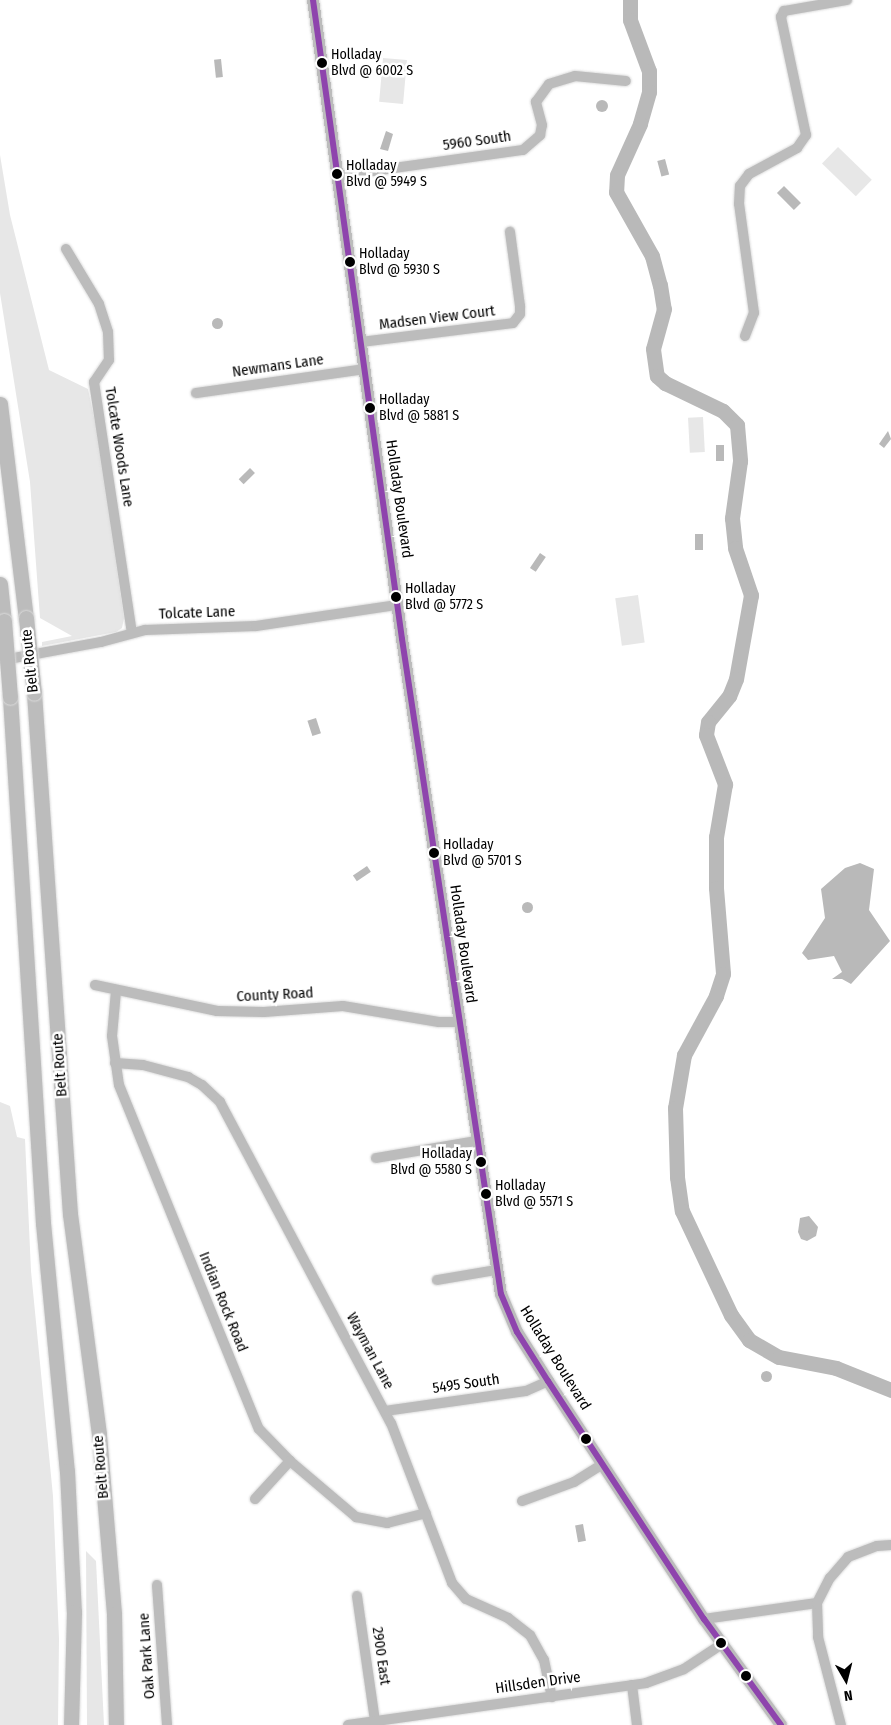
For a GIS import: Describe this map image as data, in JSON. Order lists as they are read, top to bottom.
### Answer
{
  "streets": {
    "highway": ["Belt Route"],
    "main road": ["Holladay Boulevard"],
    "street": [
      "5960 South",
      "Madsen View Court",
      "Newmans Lane",
      "Tolcate Woods Lane",
      "Tolcate Lane",
      "County Road",
      "Indian Rock Road",
      "Wayman Lane",
      "5495 South",
      "Oak Park Lane",
      "2900 East",
      "Hillsden Drive"
    ]
  },
  "crossings": [
    ["5960 South", "Holladay Boulevard"],
    ["Madsen View Court", "Holladay Boulevard"],
    ["Newmans Lane", "Holladay Boulevard"],
    ["Tolcate Woods Lane", "Tolcate Lane"],
    ["Holladay Boulevard", "Tolcate Lane"],
    ["Holladay Boulevard", "County Road"],
    ["Holladay Boulevard", "5495 South"],
    ["Holladay Boulevard", "Hillsden Drive"],
    ["County Road", "Indian Rock Road"],
    ["Indian Rock Road", "Wayman Lane"],
    ["Wayman Lane", "5495 South"],
    ["Wayman Lane", "Hillsden Drive"],
    ["2900 East", "Hillsden Drive"]
  ],
  "places": [
    "Holladay Blvd @ 6002 S",
    "Holladay Blvd @ 5949 S",
    "Holladay Blvd @ 5930 S",
    "Holladay Blvd @ 5881 S",
    "Holladay Blvd @ 5772 S",
    "Holladay Blvd @ 5701 S",
    "Holladay Blvd @ 5580 S",
    "Holladay Blvd @ 5571 S"
  ],
  "north": "bottom"
}
